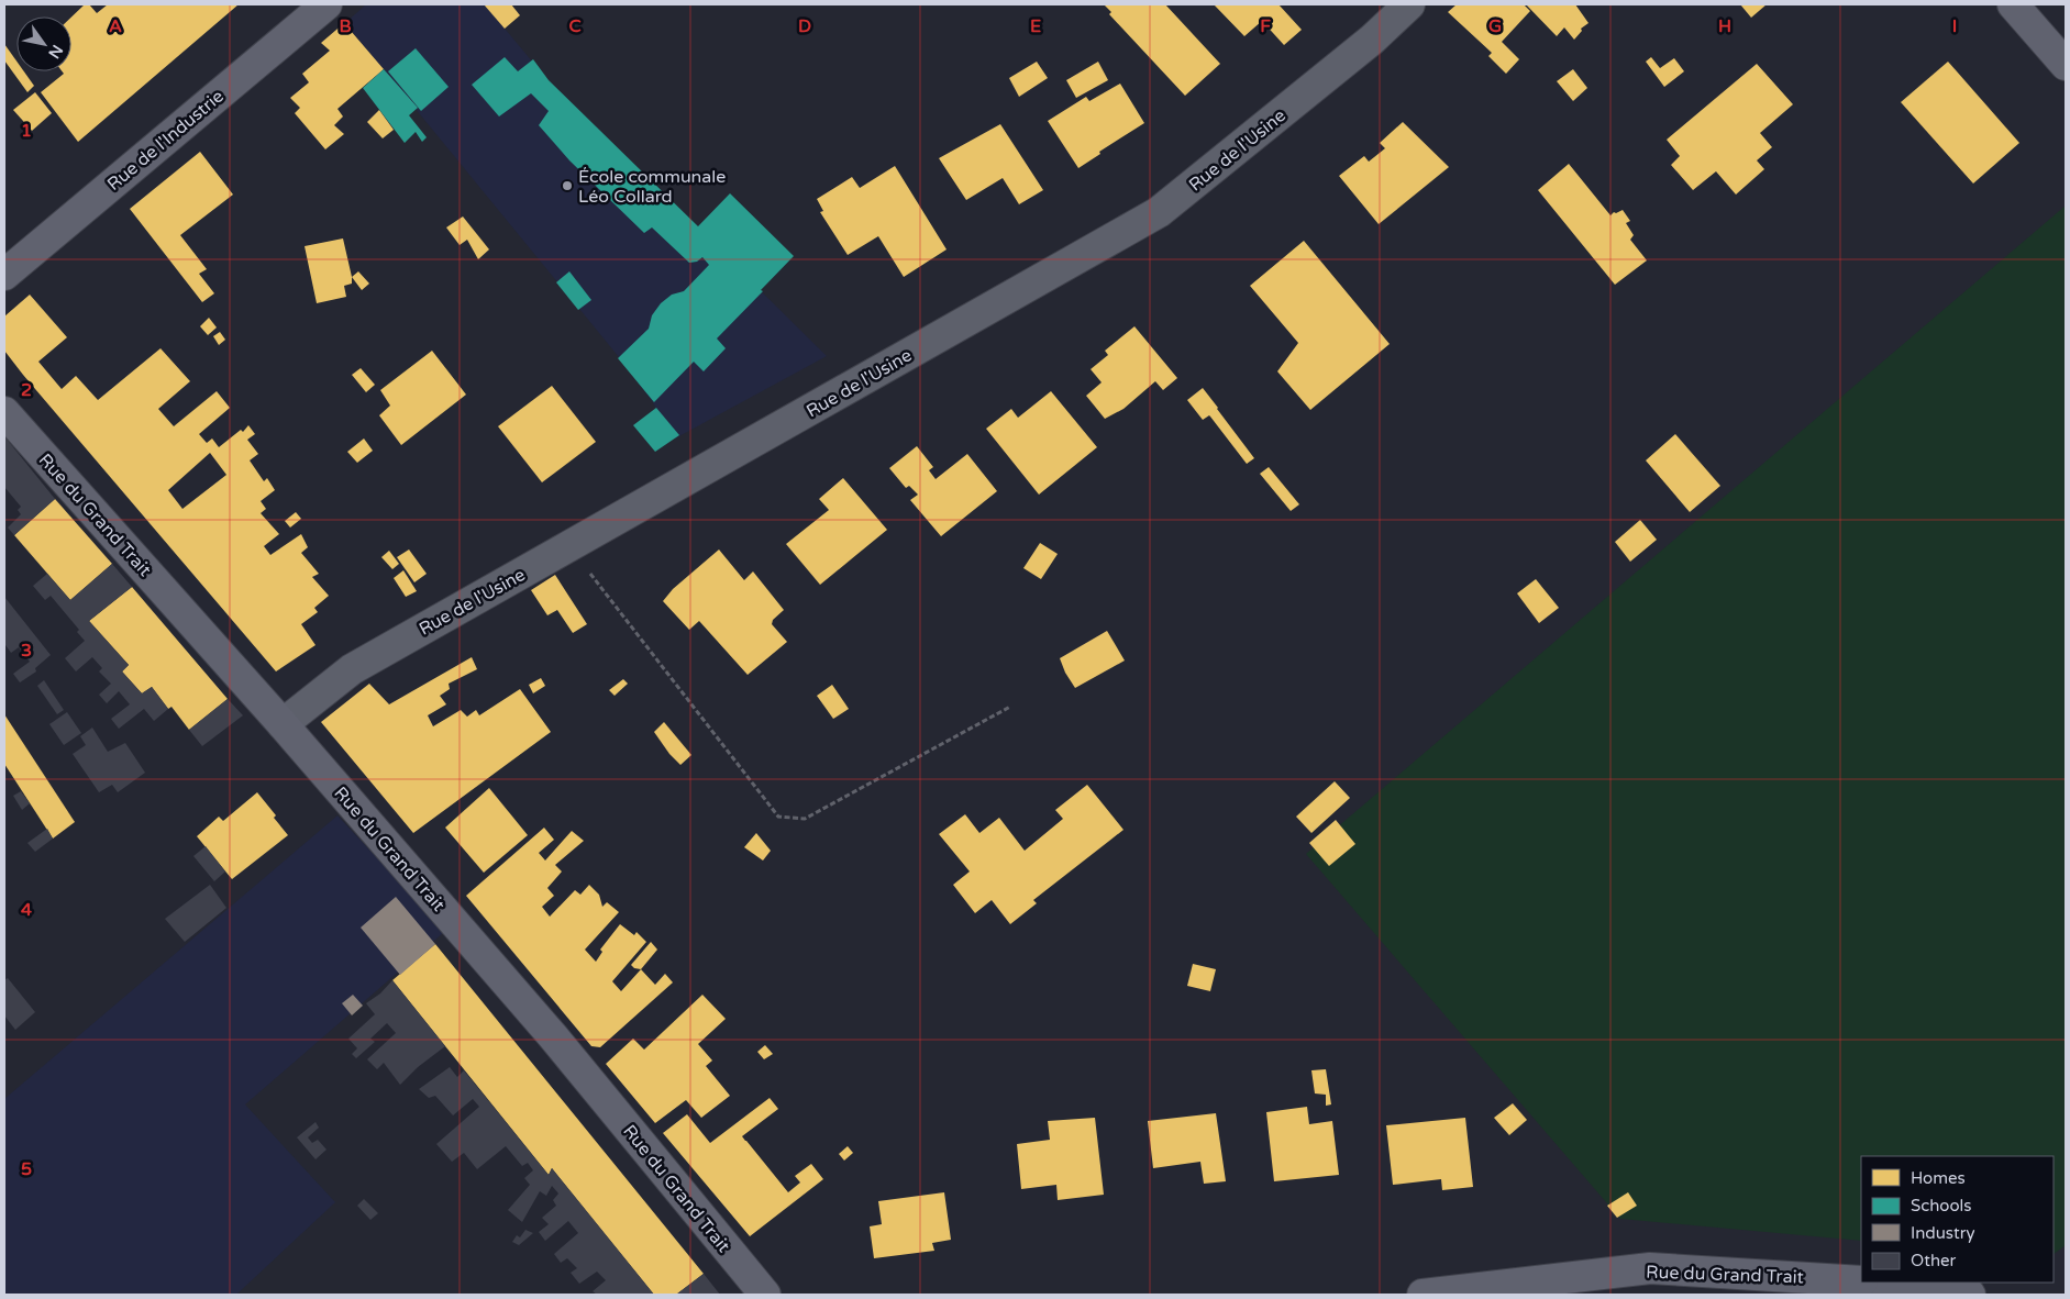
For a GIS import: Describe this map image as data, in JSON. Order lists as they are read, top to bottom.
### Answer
{
  "streets": {
    "street": ["Rue de l'Industrie", "Rue de l'Usine", "Rue du Grand Trait"]
  },
  "crossings": [
    ["Rue de l'Usine", "Rue du Grand Trait"]
  ],
  "places": ["École communale Léo Collard"],
  "legend": [
    "Homes",
    "Schools",
    "Industry",
    "Other"
  ],
  "north": "bottom right",
  "grid": {
    "columns": [
      "A",
      "B",
      "C",
      "D",
      "E",
      "F",
      "G",
      "H",
      "I"
    ],
    "rows": [
      "1",
      "2",
      "3",
      "4",
      "5"
    ]
  }
}
